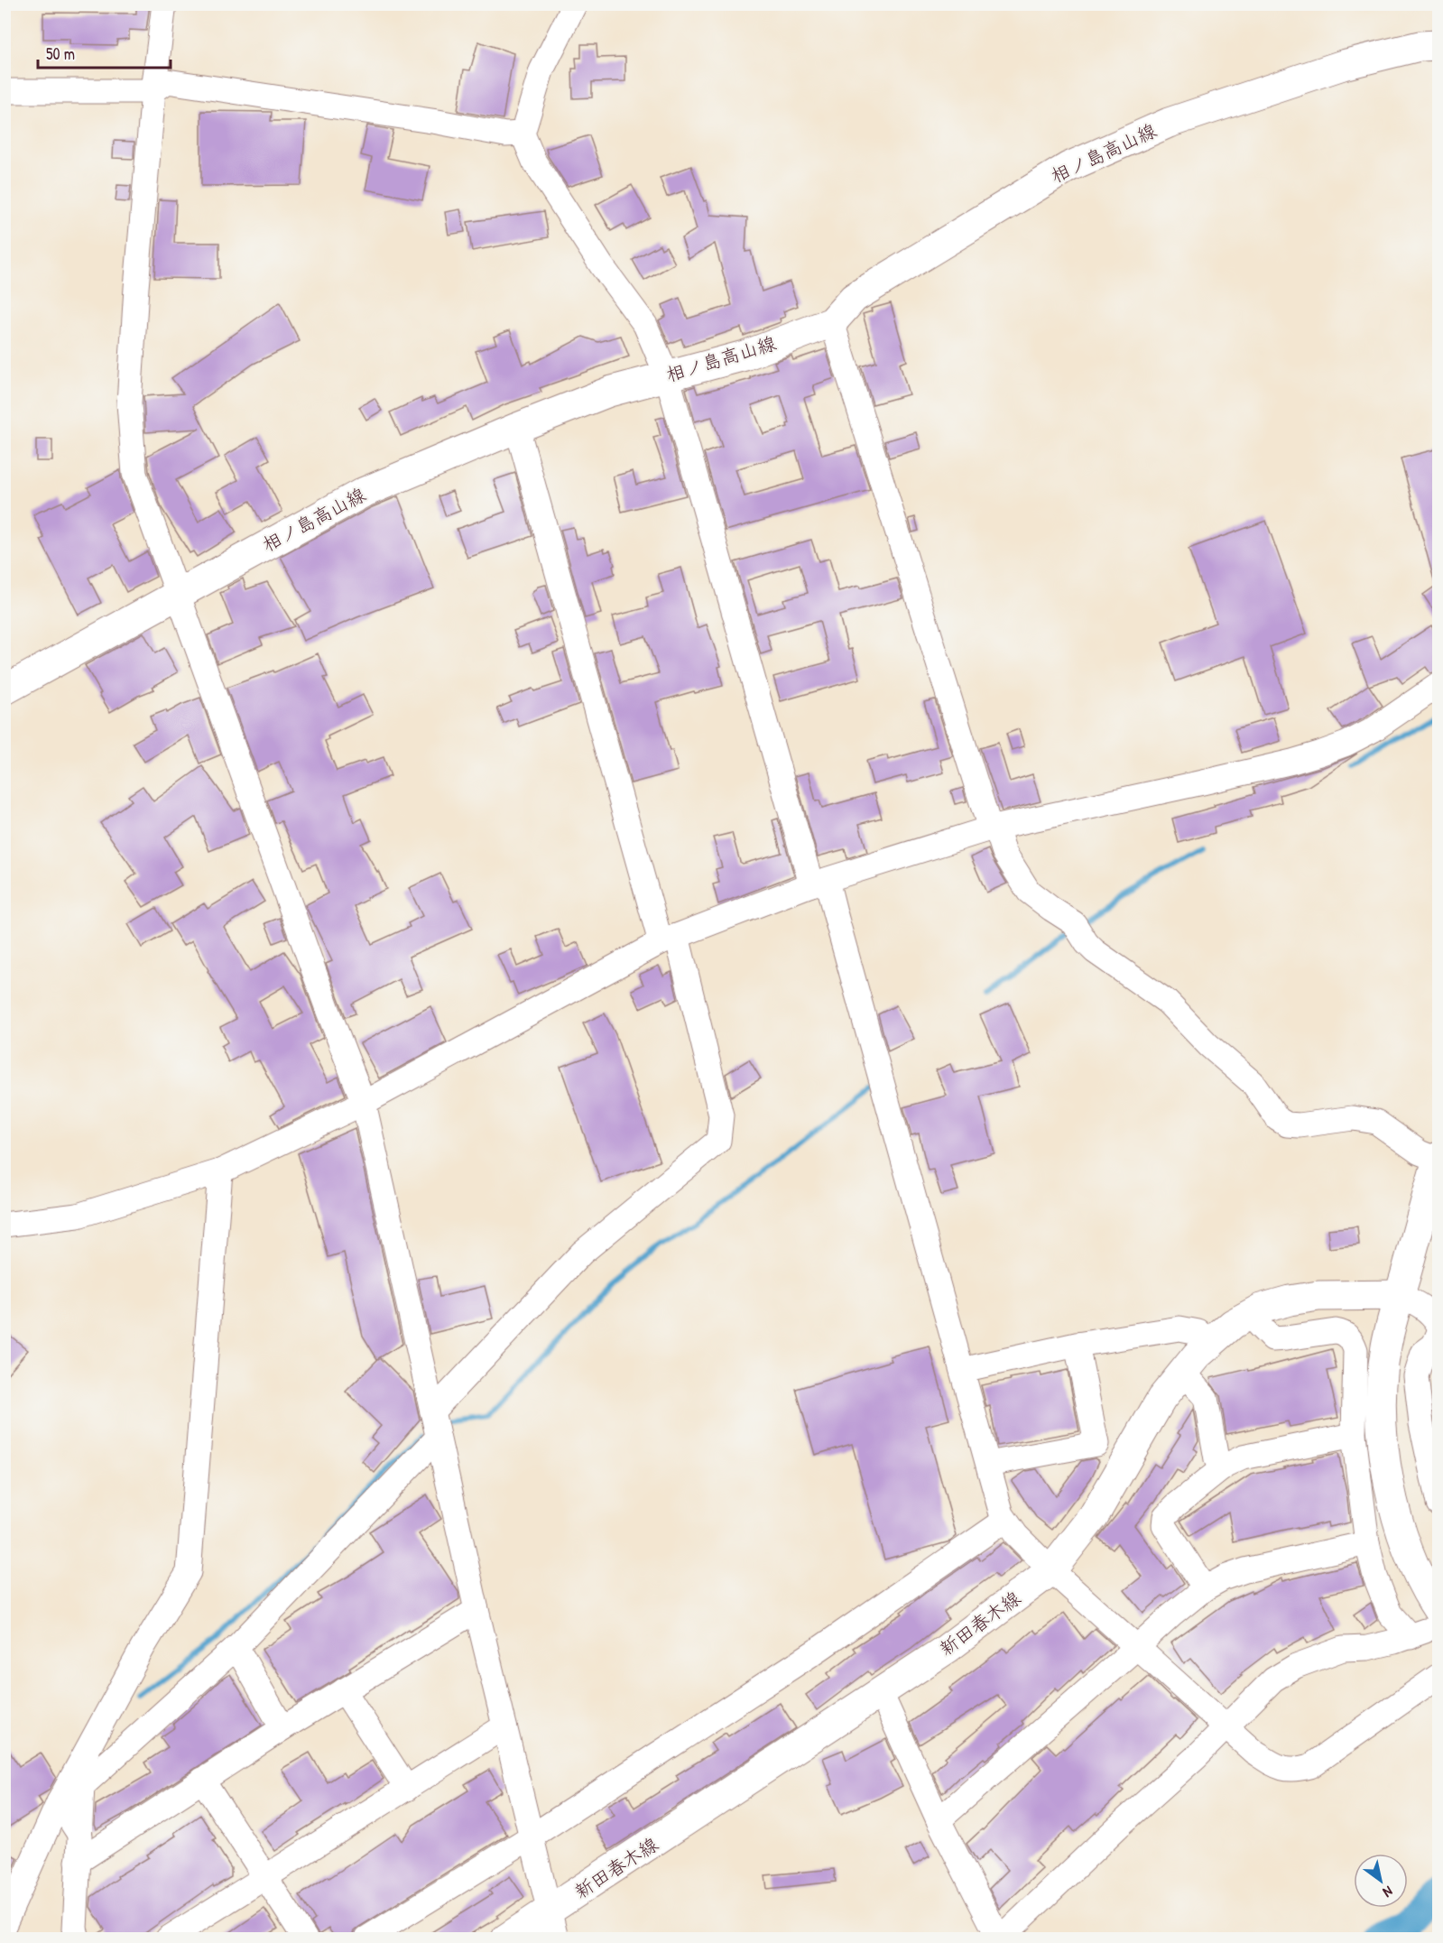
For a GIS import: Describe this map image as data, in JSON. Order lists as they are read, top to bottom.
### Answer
{
  "streets": {
    "main road": ["相ノ島高山線", "新田春木線"]
  },
  "scale_bar": "50 m",
  "north": "bottom right"
}
